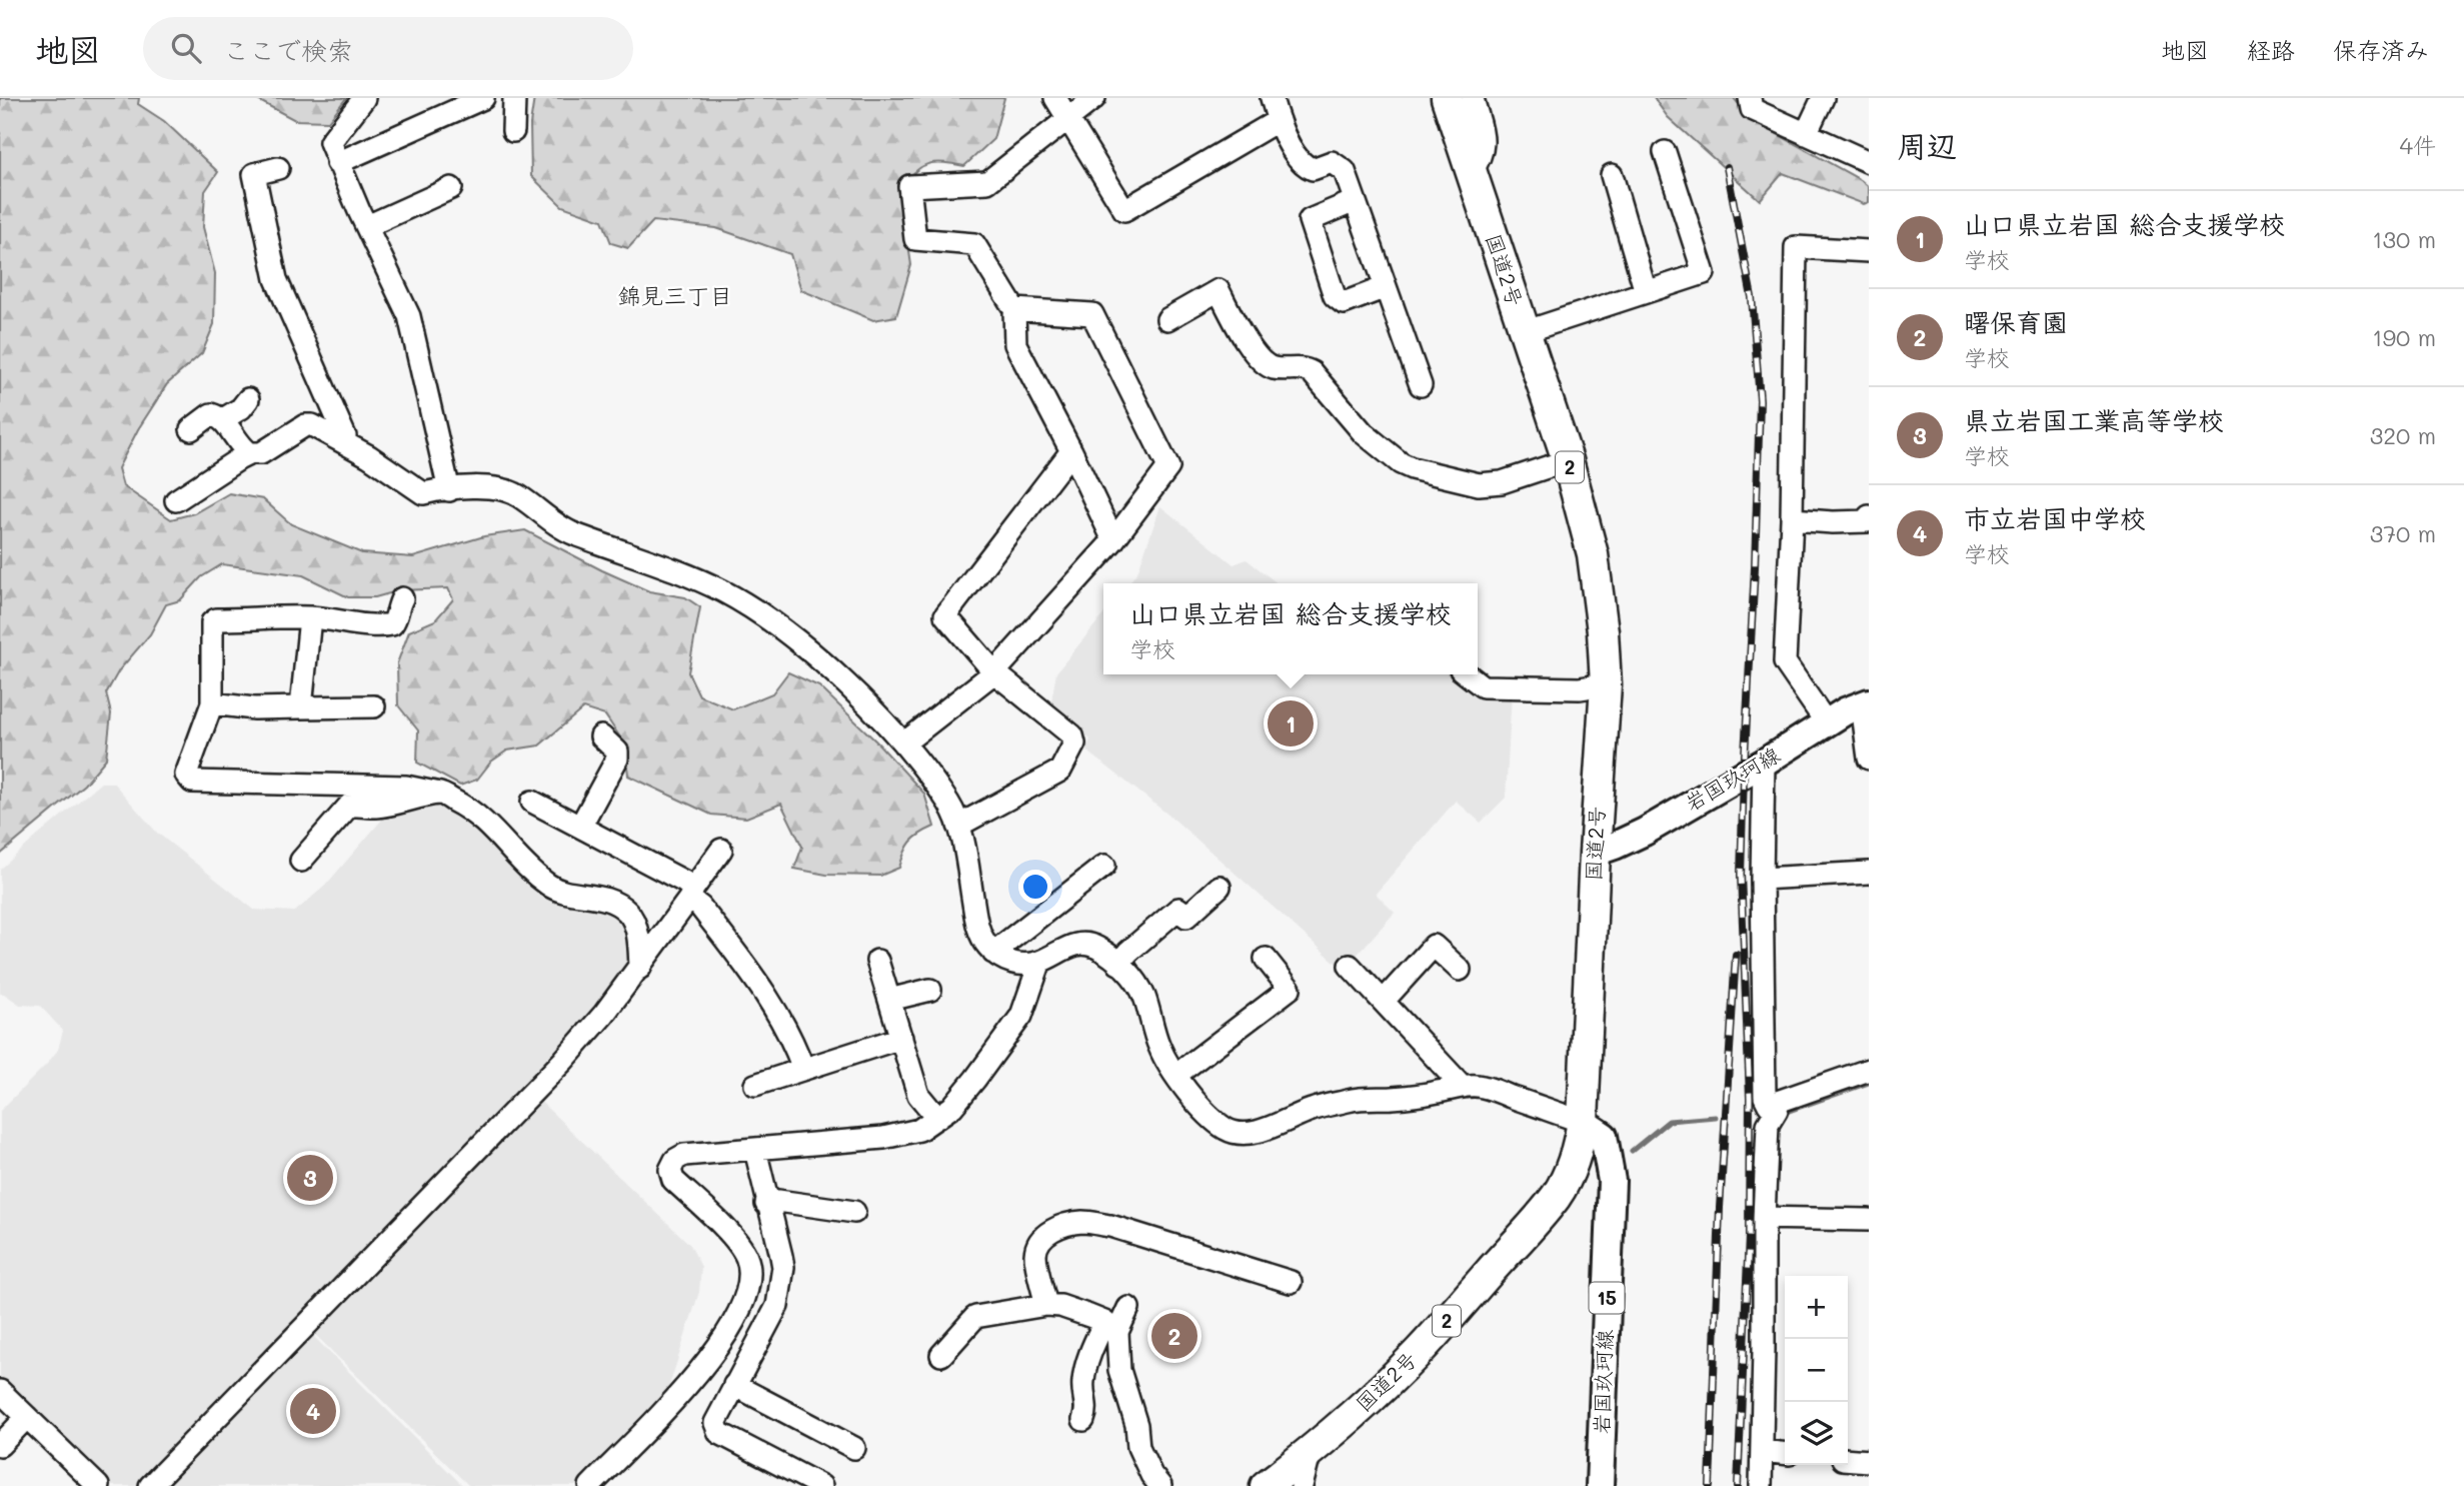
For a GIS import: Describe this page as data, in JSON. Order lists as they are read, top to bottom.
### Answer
{
  "streets": {
    "highway": ["国道2号", "2"],
    "main road": ["岩国玖珂線", "15"]
  },
  "crossings": [
    ["国道2号", "岩国玖珂線"]
  ],
  "districts": ["錦見三丁目"],
  "page": {
    "header": "地図",
    "search": "ここで検索",
    "nav": ["地図", "経路", "保存済み"],
    "heading": ["周辺", "4件"],
    "list": [
      {
        "mark": "1",
        "name": "山口県立岩国 総合支援学校",
        "note": "学校",
        "value": "130 m"
      },
      {
        "mark": "2",
        "name": "曙保育園",
        "note": "学校",
        "value": "190 m"
      },
      {
        "mark": "3",
        "name": "県立岩国工業高等学校",
        "note": "学校",
        "value": "320 m"
      },
      {
        "mark": "4",
        "name": "市立岩国中学校",
        "note": "学校",
        "value": "370 m"
      }
    ],
    "popup": ["山口県立岩国 総合支援学校", "学校"],
    "pins": [
      "1",
      "3",
      "2",
      "4"
    ],
    "map_buttons": ["+", "−"]
  }
}
